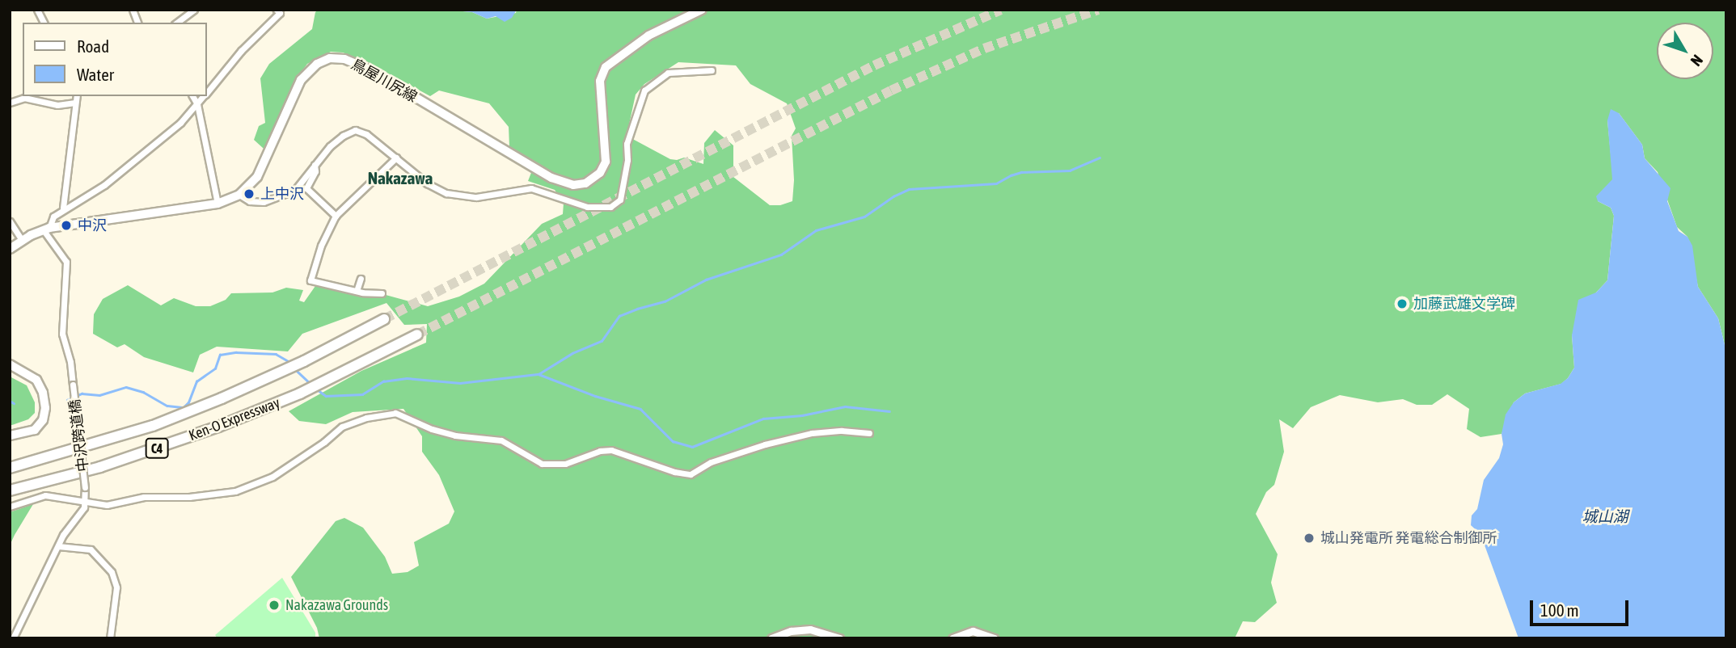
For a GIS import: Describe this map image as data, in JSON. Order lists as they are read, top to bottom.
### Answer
{
  "streets": {
    "highway": ["Ken-O Expressway", "C4"],
    "main road": ["鳥屋川尻線"],
    "street": ["中沢跨道橋"]
  },
  "crossings": [
    ["鳥屋川尻線", "中沢跨道橋"]
  ],
  "districts": ["Nakazawa"],
  "water": ["城山湖"],
  "places": [
    "上中沢",
    "中沢",
    "加藤武雄文学碑",
    "城山発電所 発電総合制御所",
    "Nakazawa Grounds"
  ],
  "legend": ["Road", "Water"],
  "scale_bar": "100 m",
  "north": "bottom right"
}
